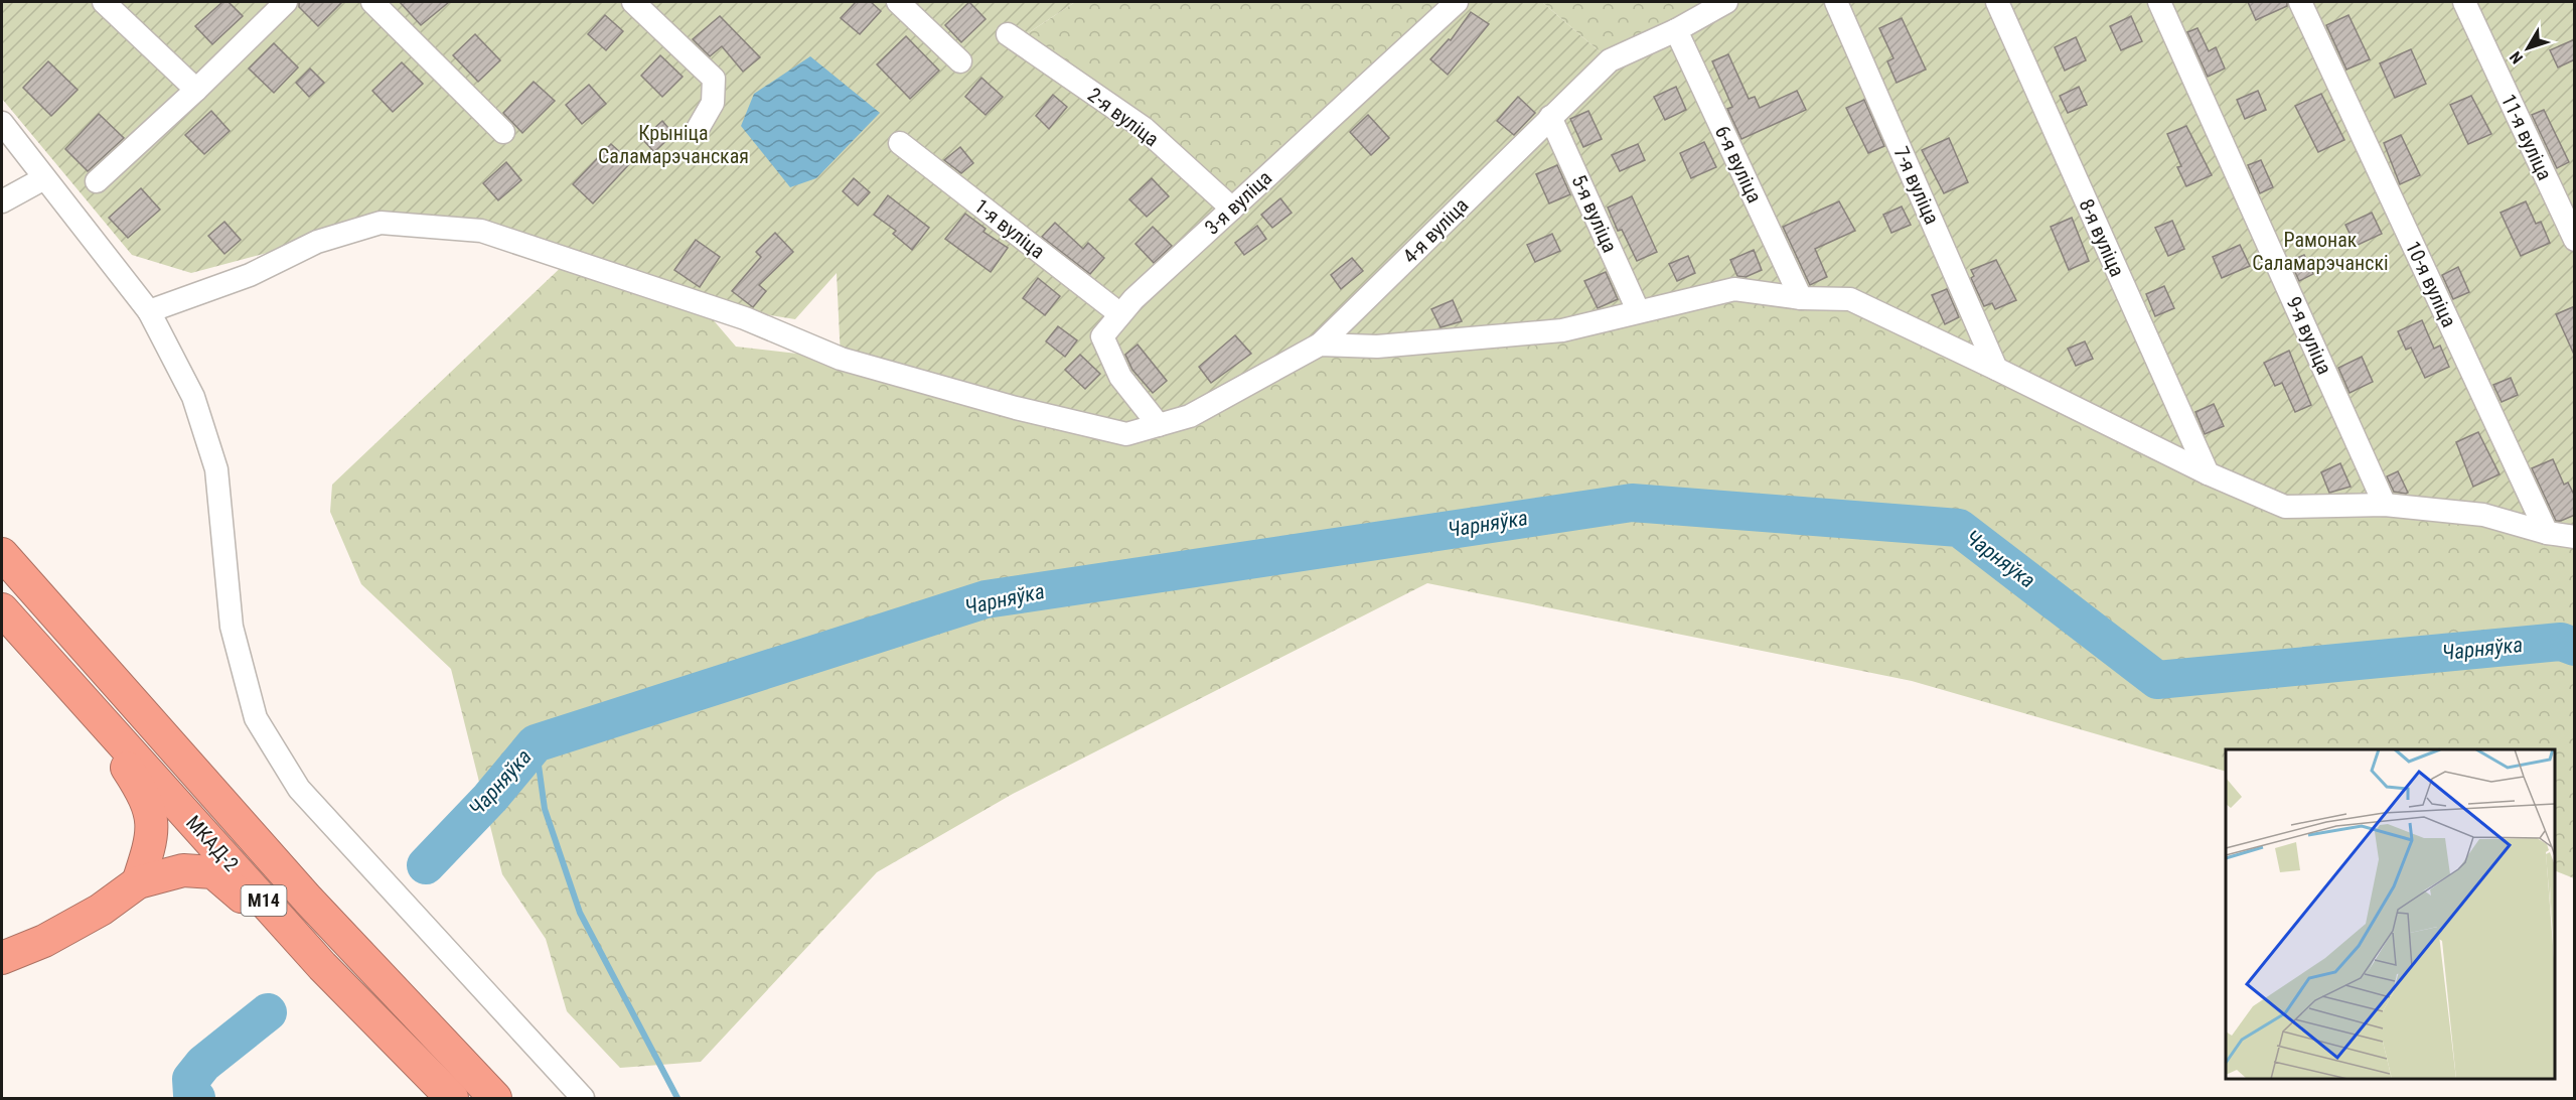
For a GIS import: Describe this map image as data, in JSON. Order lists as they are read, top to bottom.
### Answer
{
  "streets": {
    "highway": ["МКАД-2", "М14"],
    "street": [
      "2-я вуліца",
      "11-я вуліца",
      "6-я вуліца",
      "7-я вуліца",
      "3-я вуліца",
      "5-я вуліца",
      "1-я вуліца",
      "4-я вуліца",
      "8-я вуліца",
      "10-я вуліца",
      "9-я вуліца"
    ]
  },
  "crossings": [
    ["2-я вуліца", "3-я вуліца"],
    ["6-я вуліца", "4-я вуліца"],
    ["3-я вуліца", "1-я вуліца"],
    ["3-я вуліца", "4-я вуліца"],
    ["5-я вуліца", "4-я вуліца"]
  ],
  "water": ["Чарняўка"],
  "parks": ["Крыніца Саламарэчанская", "Рамонак Саламарэчанскі"],
  "north": "bottom left"
}
